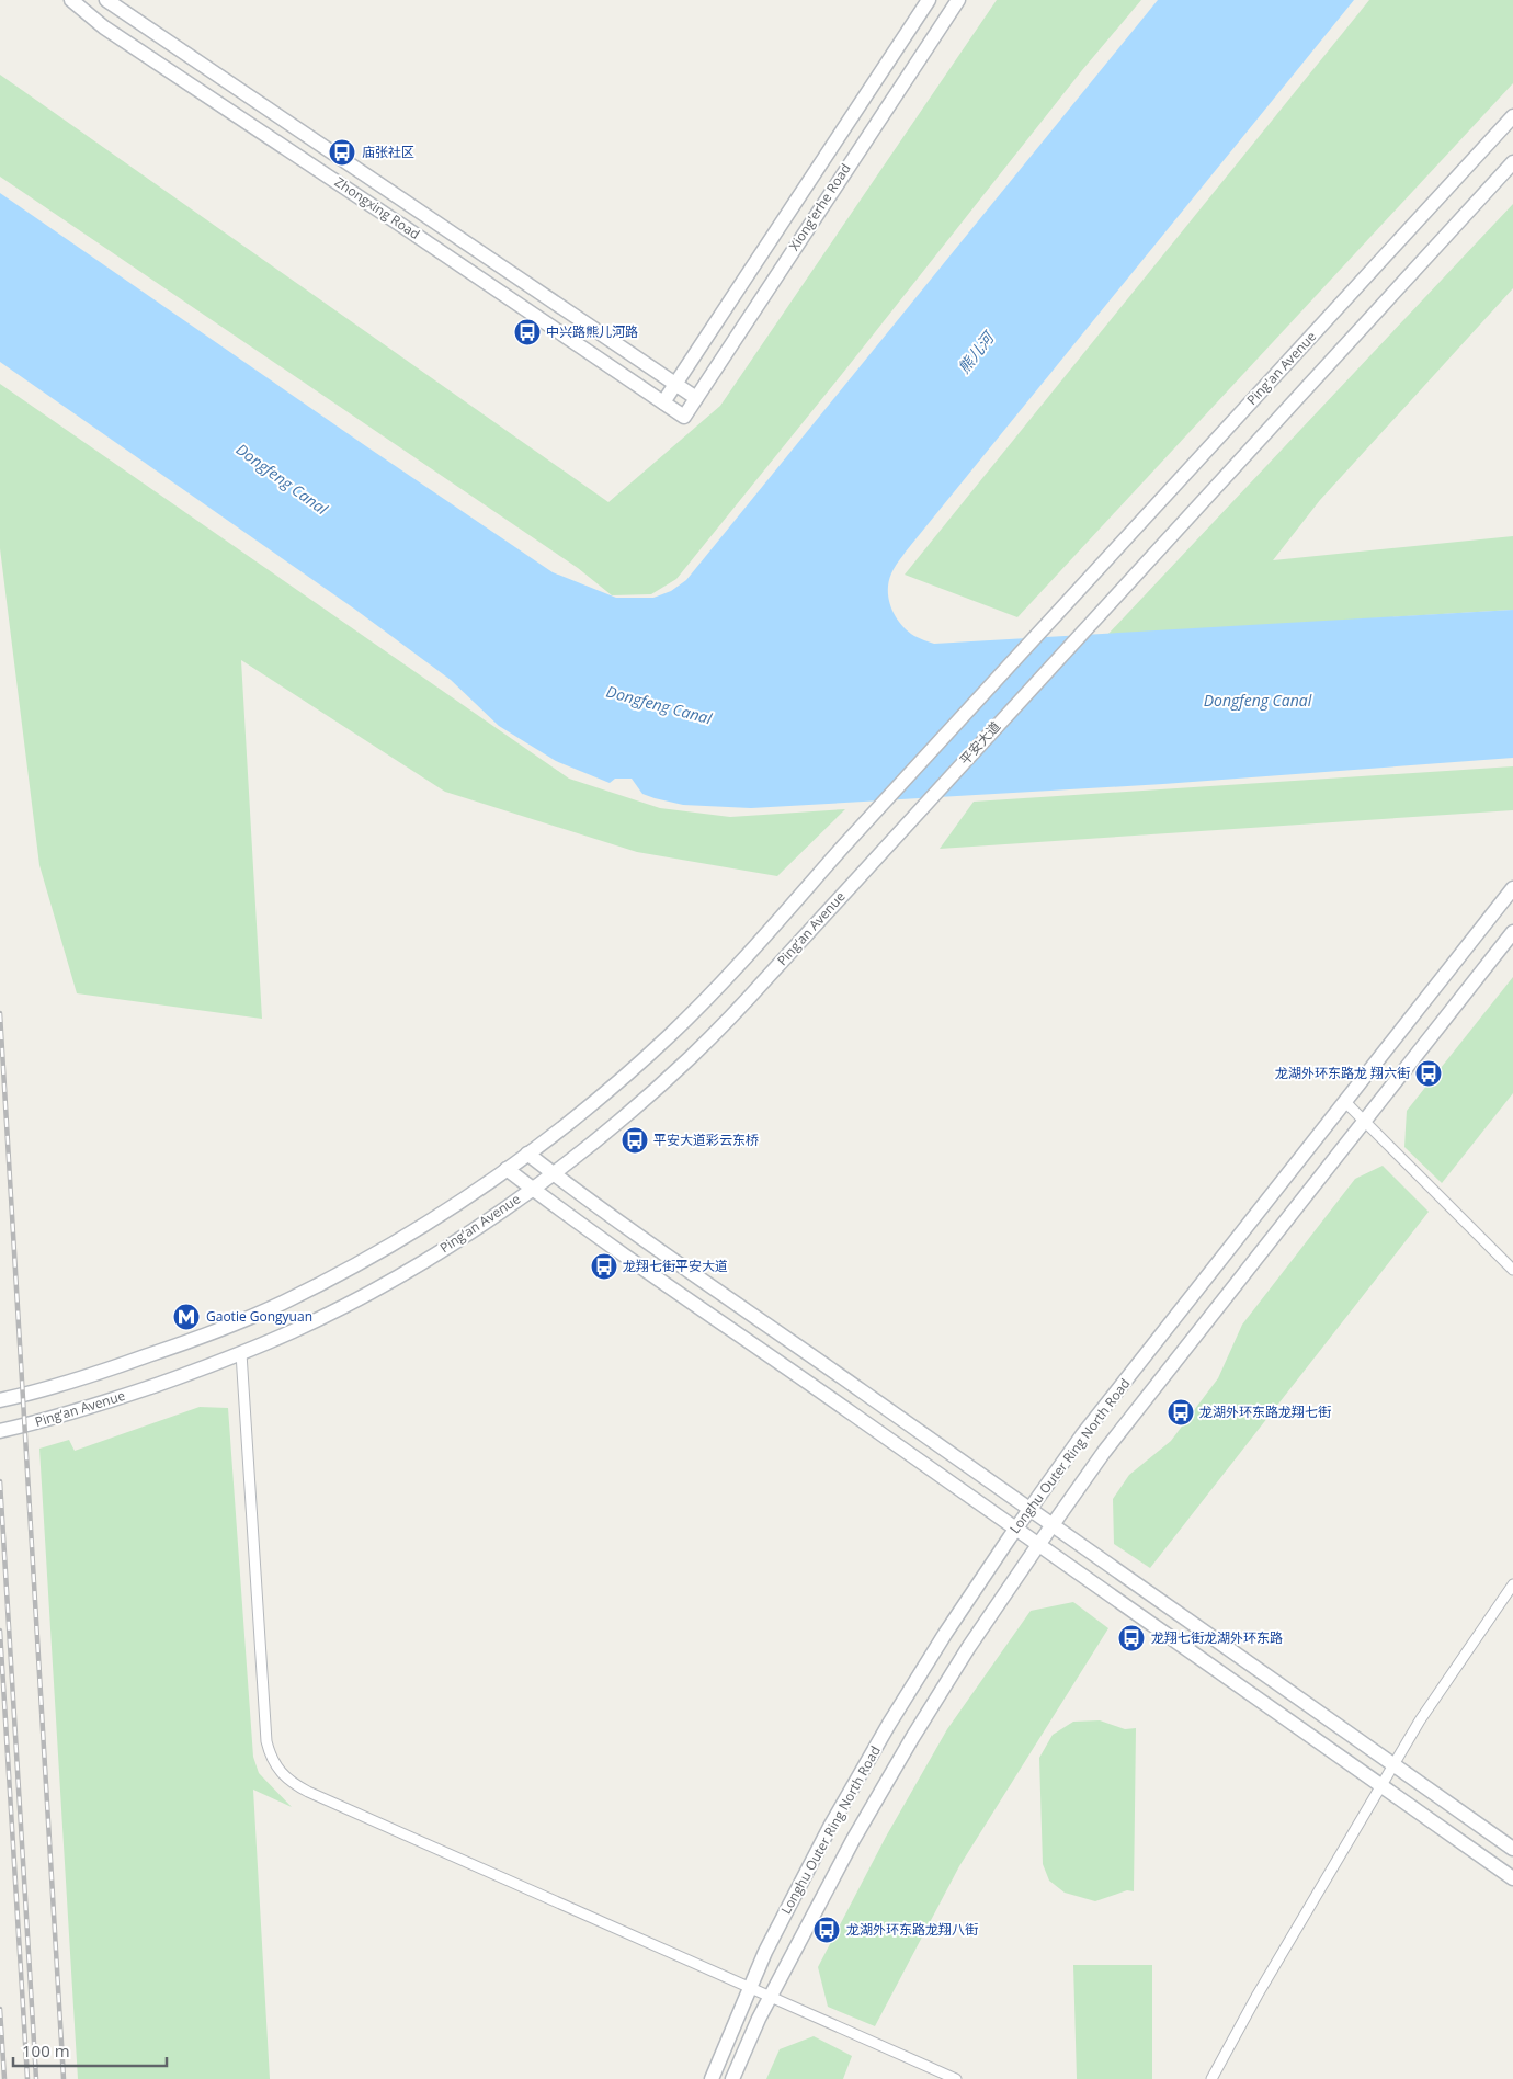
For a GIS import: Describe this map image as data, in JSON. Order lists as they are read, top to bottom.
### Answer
{
  "streets": {
    "main road": [
      "Xiong'erhe Road",
      "Zhongxing Road",
      "Ping'an Avenue",
      "平安大道",
      "Ping‘an Avenue",
      "Longhu Outer Ring North Road"
    ]
  },
  "crossings": [
    ["Xiong'erhe Road", "Zhongxing Road"],
    ["平安大道", "Ping‘an Avenue"]
  ],
  "water": ["熊儿河", "Dongfeng Canal"],
  "places": {
    "bus stop": [
      "庙张社区",
      "中兴路熊儿河路",
      "龙湖外环东路龙 翔六街",
      "平安大道彩云东桥",
      "龙翔七街平安大道",
      "龙湖外环东路龙翔七街",
      "龙翔七街龙湖外环东路",
      "龙湖外环东路龙翔八街"
    ],
    "metro station": ["Gaotie Gongyuan"]
  },
  "scale_bar": "100 m"
}
